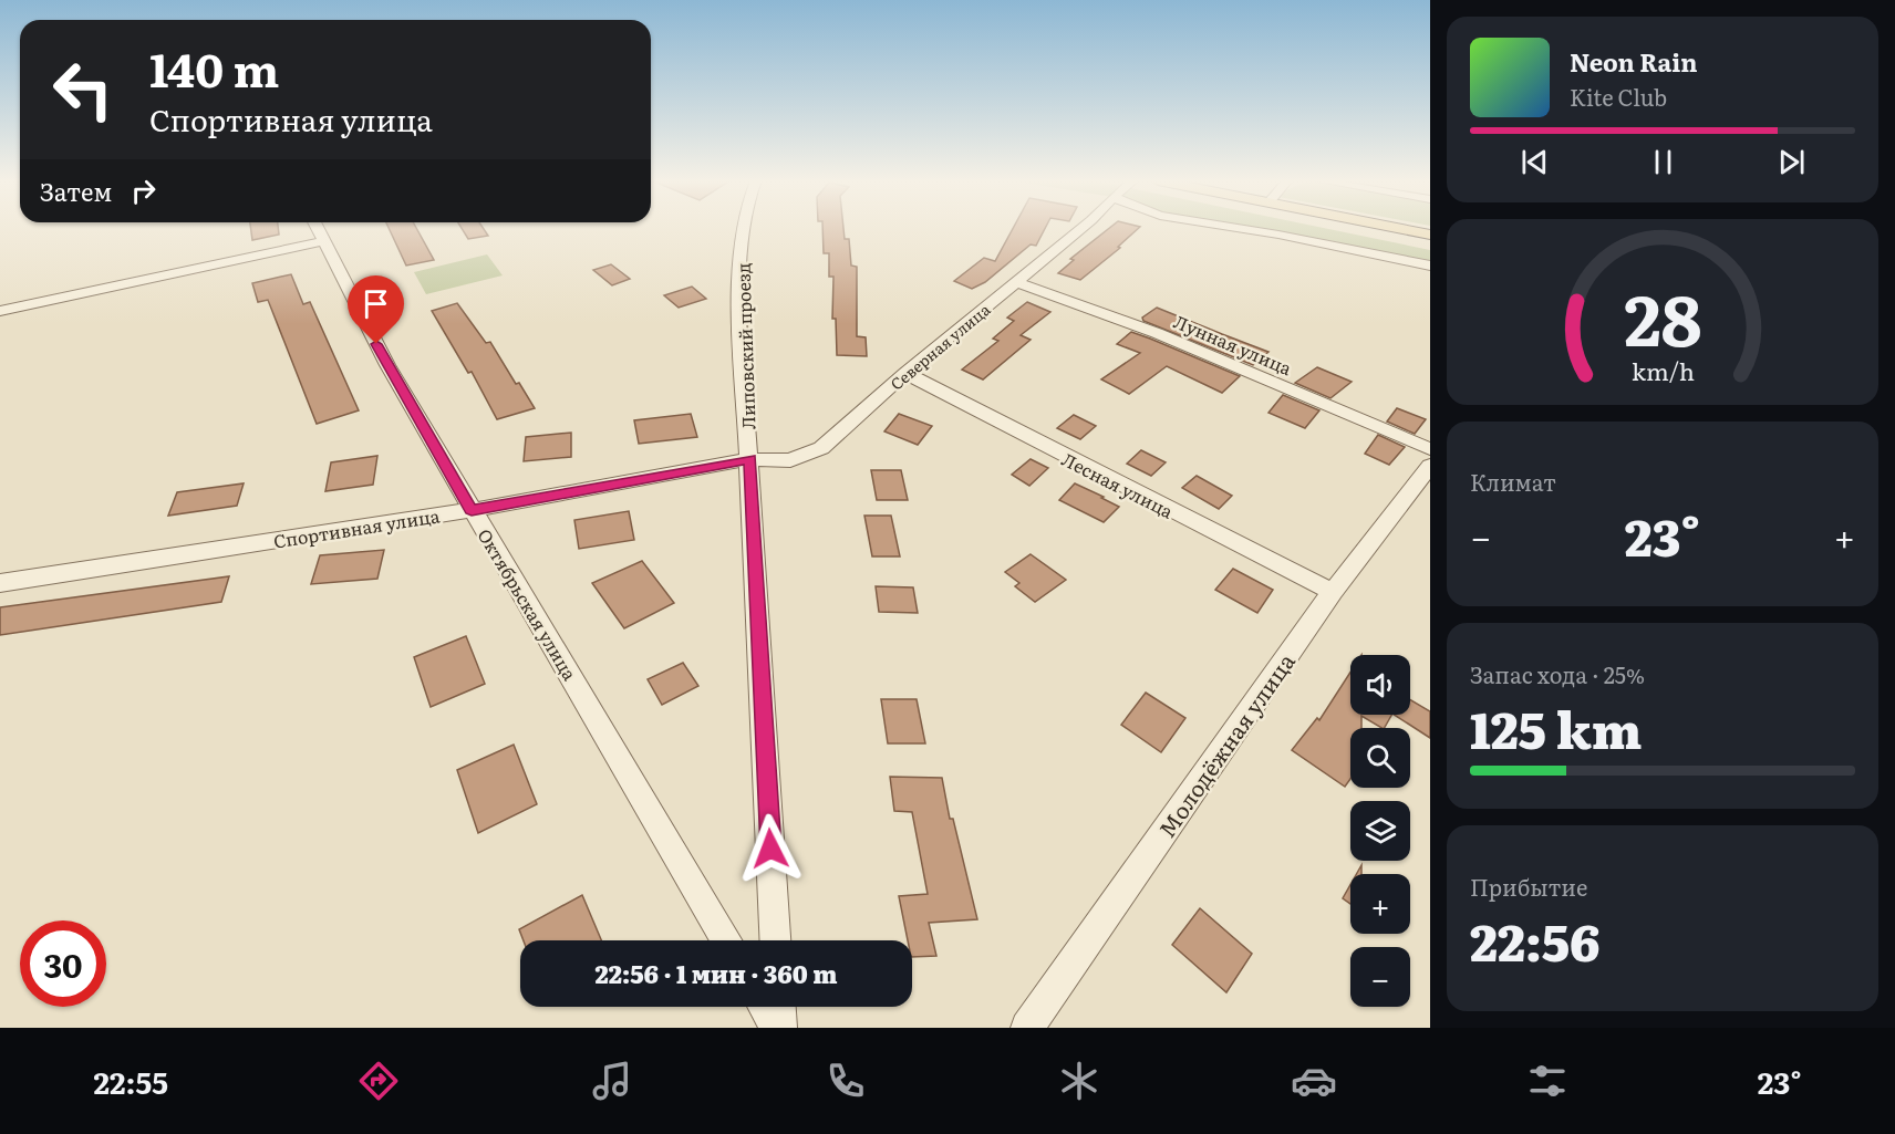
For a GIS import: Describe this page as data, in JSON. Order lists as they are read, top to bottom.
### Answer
{
  "streets": {
    "street": [
      "Лунная улица",
      "Липовский проезд",
      "Северная улица",
      "Лесная улица",
      "Спортивная улица",
      "Октябрьская улица",
      "Молодёжная улица"
    ]
  },
  "crossings": [
    ["Лунная улица", "Северная улица"],
    ["Липовский проезд", "Северная улица"],
    ["Липовский проезд", "Спортивная улица"],
    ["Северная улица", "Лесная улица"],
    ["Северная улица", "Спортивная улица"],
    ["Лесная улица", "Молодёжная улица"],
    ["Спортивная улица", "Октябрьская улица"]
  ],
  "page": {
    "turn": ["140 m", "Спортивная улица"],
    "song": ["Neon Rain", "Kite Club"],
    "then": "Затем",
    "tile": [
      "Климат",
      ["Запас хода · 25%", "125 km"],
      ["Прибытие", "22:56"]
    ],
    "heat": ["−", "23°", "+"],
    "map_buttons": ["+", "−"],
    "limit": "30",
    "trip": "22:56 · 1 мин · 360 m",
    "tabs": ["22:55", "23°"],
    "gauge": ["28", "km/h"]
  }
}
